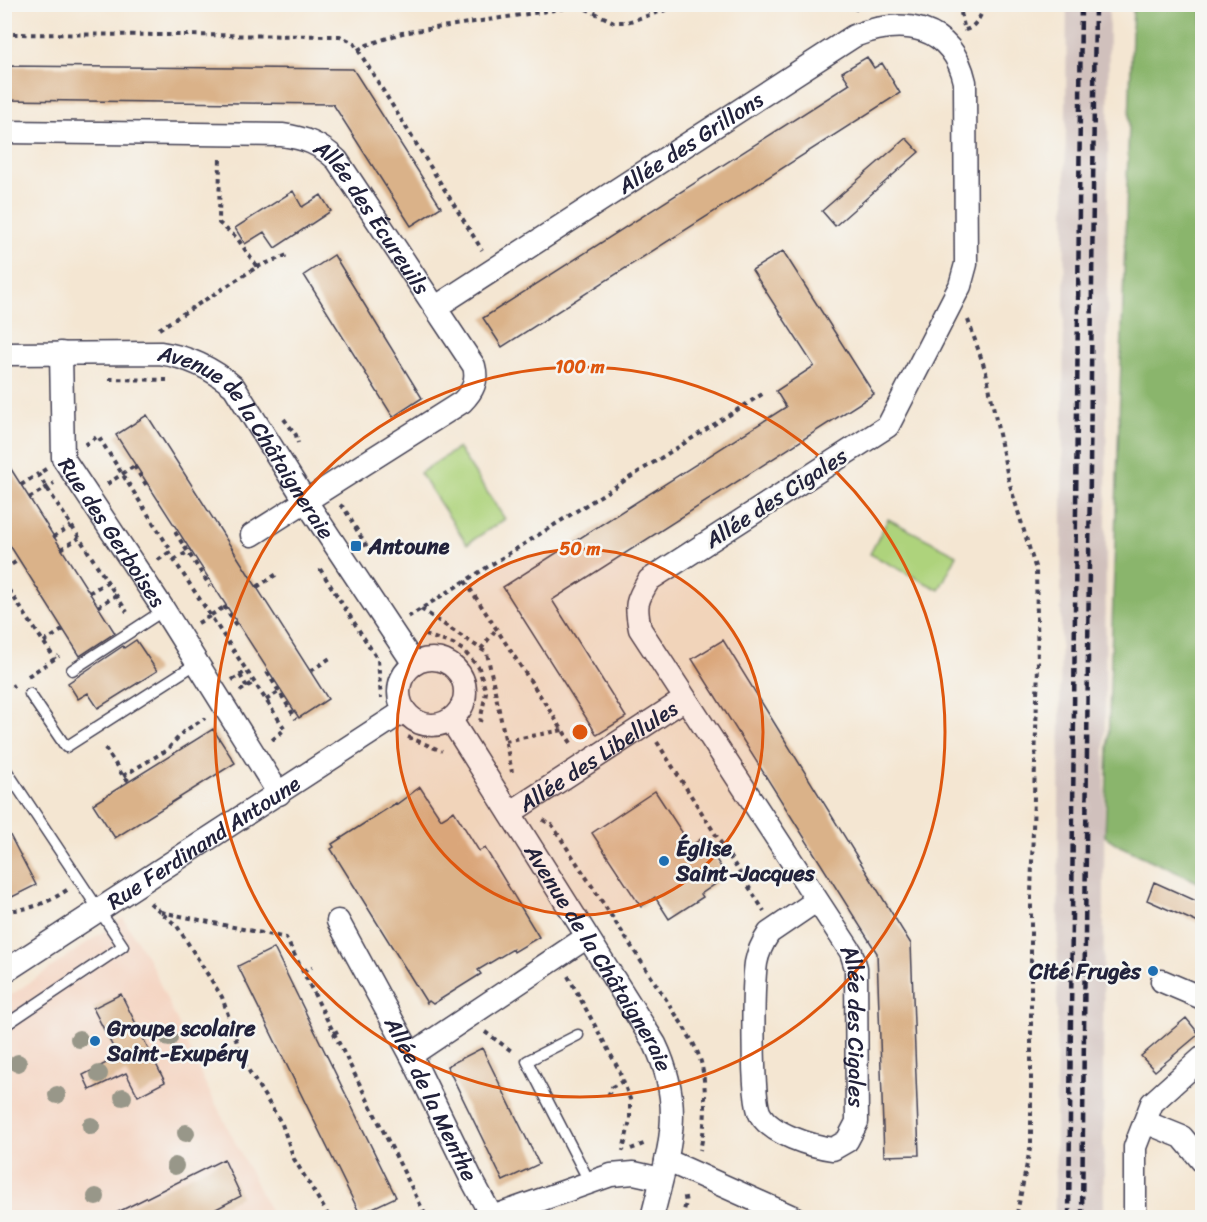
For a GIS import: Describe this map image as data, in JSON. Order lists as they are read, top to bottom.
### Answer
{
  "streets": {
    "street": [
      "Allée des Grillons",
      "Allée des Écureuils",
      "Avenue de la Châtaigneraie",
      "Allée des Cigales",
      "Rue des Gerboises",
      "Allée des Libellules",
      "Rue Ferdinand Antoune",
      "Allée de la Menthe"
    ]
  },
  "crossings": [
    ["Allée des Grillons", "Allée des Écureuils"],
    ["Allée des Grillons", "Allée des Cigales"],
    ["Allée des Écureuils", "Avenue de la Châtaigneraie"],
    ["Avenue de la Châtaigneraie", "Rue des Gerboises"],
    ["Avenue de la Châtaigneraie", "Allée des Libellules"],
    ["Avenue de la Châtaigneraie", "Rue Ferdinand Antoune"],
    ["Avenue de la Châtaigneraie", "Allée de la Menthe"],
    ["Allée des Cigales", "Allée des Libellules"],
    ["Rue des Gerboises", "Rue Ferdinand Antoune"]
  ],
  "places": {
    "transit": ["Antoune"],
    "other": ["Église Saint-Jacques", "Cité Frugès", "Groupe scolaire Saint-Exupéry"]
  },
  "rings": ["100 m", "50 m"]
}
